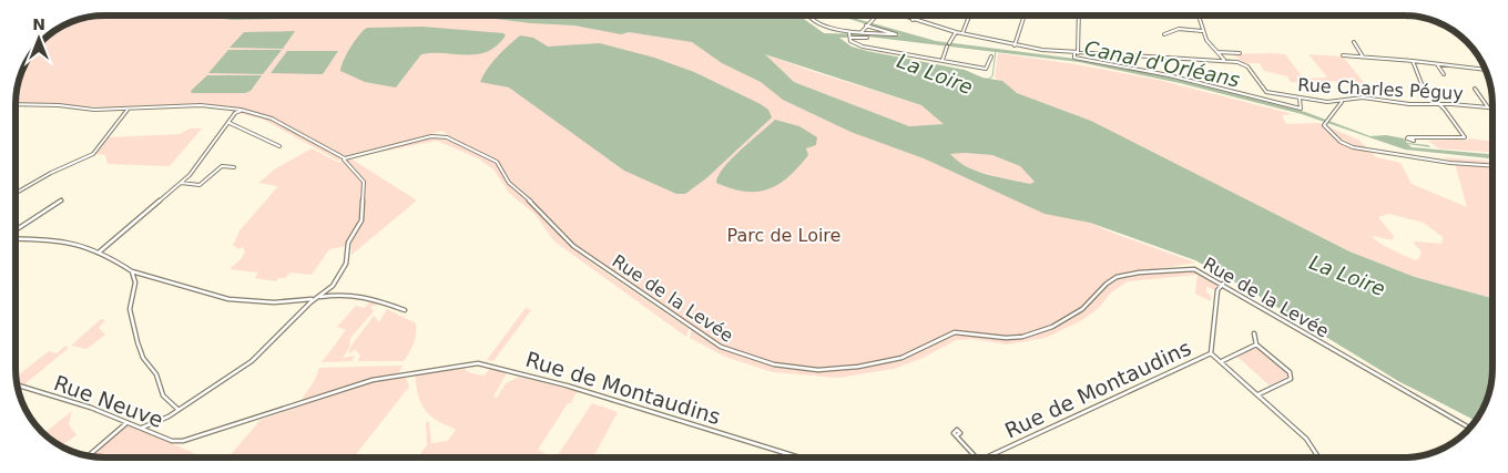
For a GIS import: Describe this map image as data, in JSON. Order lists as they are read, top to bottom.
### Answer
{
  "streets": {
    "street": [
      "Rue Charles Péguy",
      "Rue de la Levée",
      "Rue de Montaudins",
      "Rue Neuve"
    ]
  },
  "crossings": [
    ["Rue de Montaudins", "Rue Neuve"]
  ],
  "water": ["Canal d'Orléans", "La Loire"],
  "parks": ["Parc de Loire"],
  "north": "top"
}
